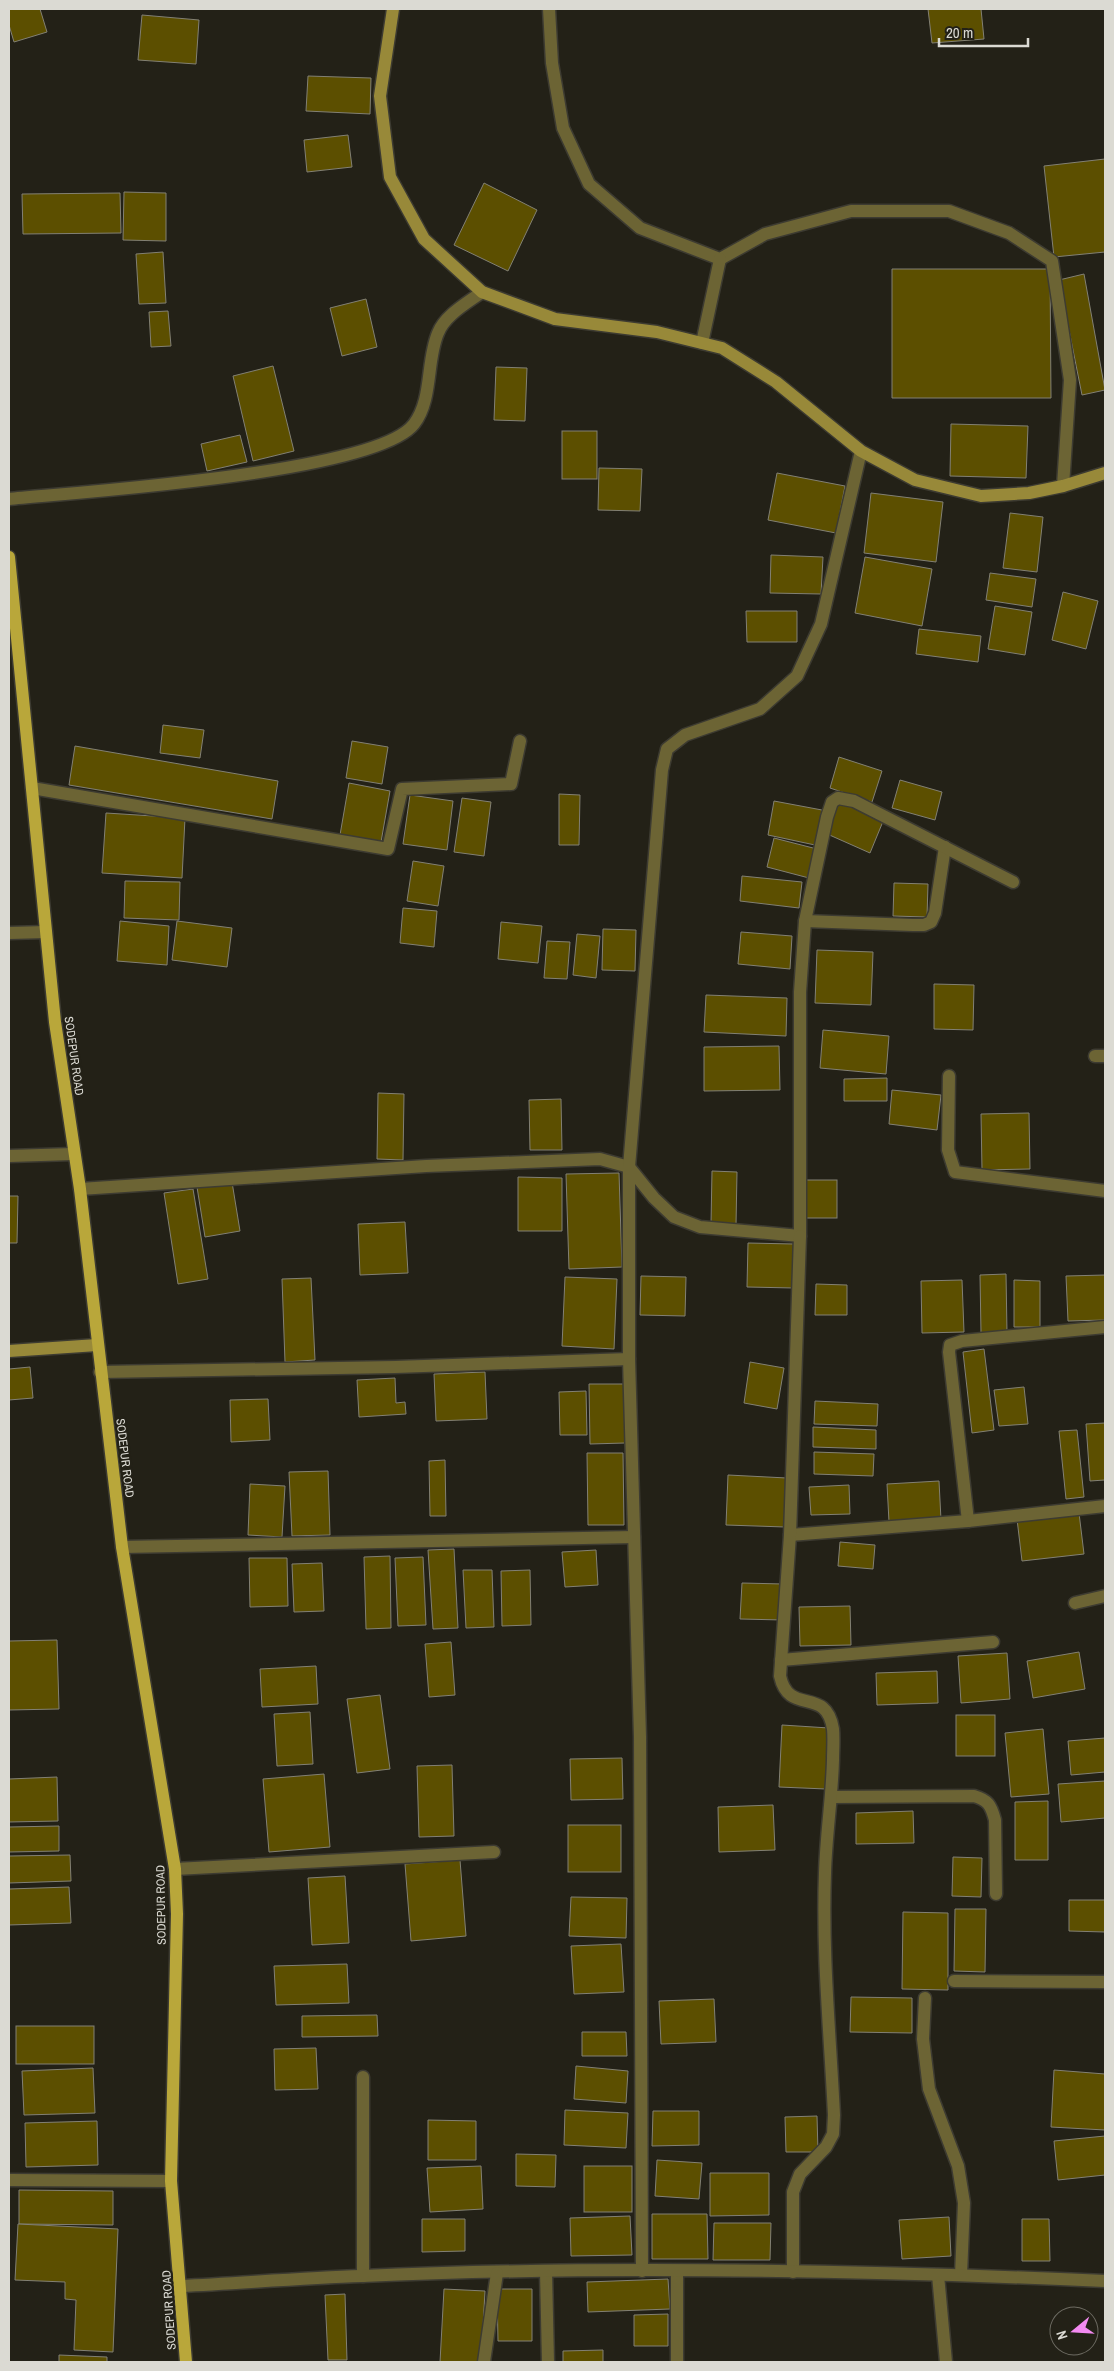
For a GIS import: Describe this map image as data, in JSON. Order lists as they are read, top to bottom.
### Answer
{
  "streets": {
    "main road": ["SODEPUR ROAD"]
  },
  "scale_bar": "20 m",
  "north": "left"
}
